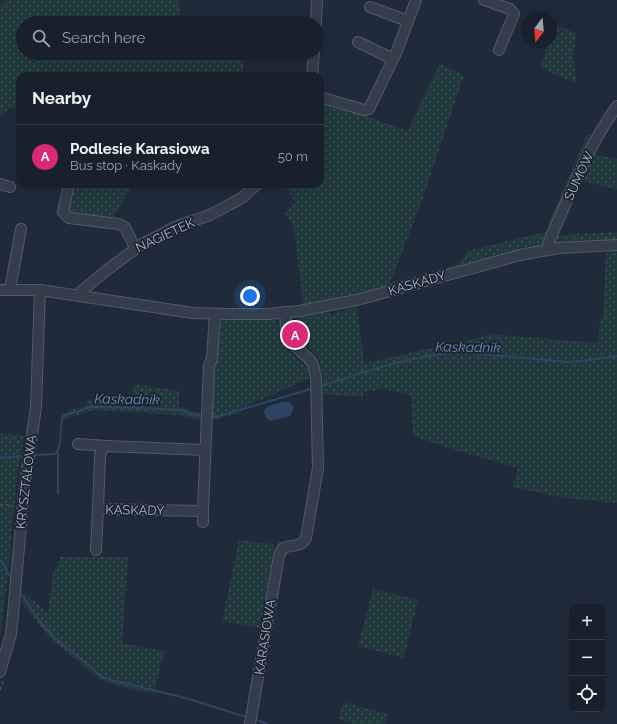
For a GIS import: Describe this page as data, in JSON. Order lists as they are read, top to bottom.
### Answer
{
  "streets": {
    "street": [
      "SUMÓW",
      "NAGIETEK",
      "KASKADY",
      "KRYSZTAŁOWA",
      "KARASIOWA"
    ]
  },
  "crossings": [
    ["SUMÓW", "KASKADY"],
    ["NAGIETEK", "KASKADY"],
    ["KASKADY", "KRYSZTAŁOWA"],
    ["KASKADY", "KARASIOWA"]
  ],
  "water": ["Kaskadnik"],
  "north": "bottom",
  "page": {
    "search": "Search here",
    "heading": "Nearby",
    "list": [
      {
        "mark": "A",
        "name": "Podlesie Karasiowa",
        "note": "Bus stop · Kaskady",
        "value": "50 m"
      }
    ],
    "pins": "A",
    "map_buttons": ["+", "−"]
  }
}
